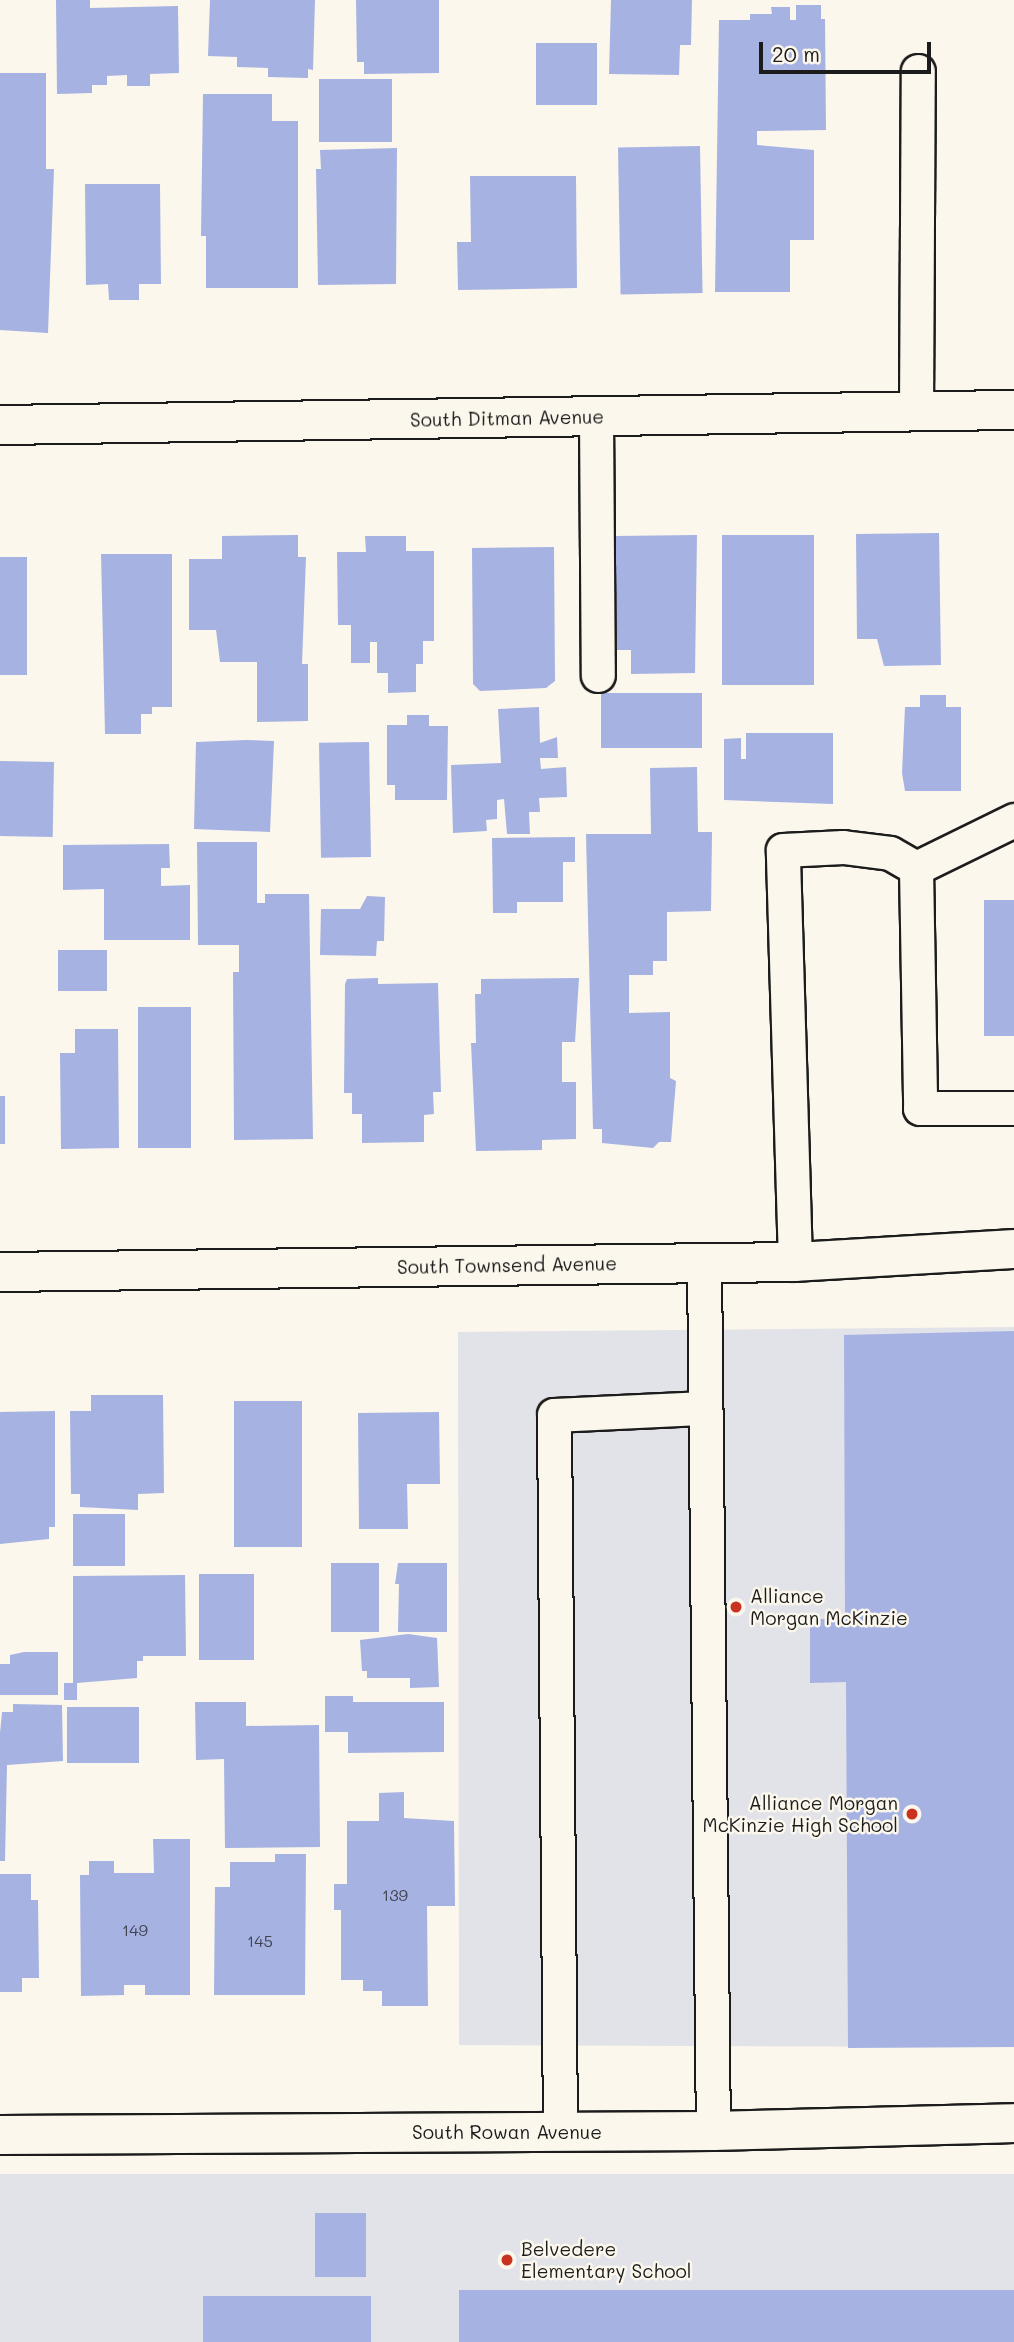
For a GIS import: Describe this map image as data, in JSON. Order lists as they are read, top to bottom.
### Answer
{
  "streets": {
    "street": ["South Ditman Avenue", "South Townsend Avenue", "South Rowan Avenue"]
  },
  "places": ["Alliance Morgan McKinzie", "Alliance Morgan McKinzie High School", "Belvedere Elementary School"],
  "house_numbers": ["139", "149", "145"],
  "scale_bar": "20 m"
}
